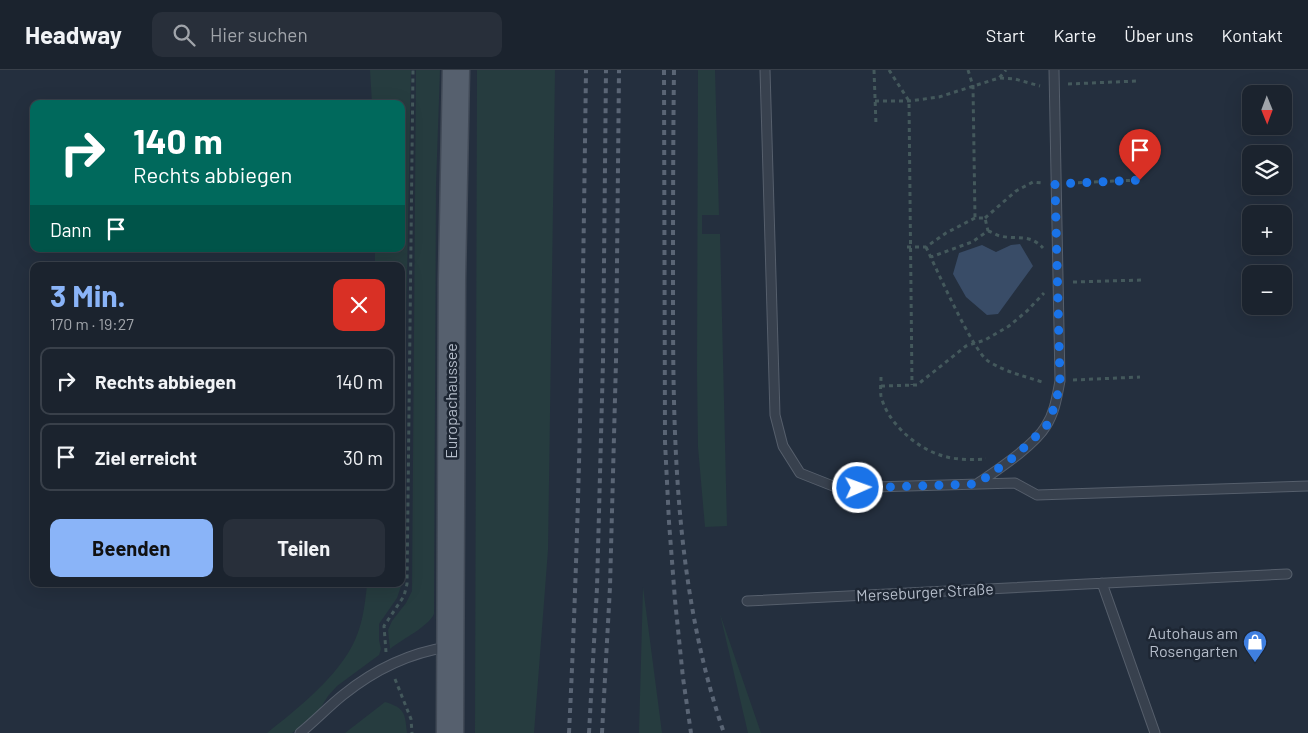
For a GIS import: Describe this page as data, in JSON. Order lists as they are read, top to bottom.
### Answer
{
  "streets": {
    "main road": ["Europachaussee"],
    "lane": ["Merseburger Straße"]
  },
  "places": {
    "shop": ["Autohaus am Rosengarten"]
  },
  "north": "bottom",
  "page": {
    "header": "Headway",
    "search": "Hier suchen",
    "nav": [
      "Start",
      "Karte",
      "Über uns",
      "Kontakt"
    ],
    "map_buttons": ["+", "−"],
    "turn": ["140 m", "Rechts abbiegen"],
    "then": "Dann",
    "heading": ["3 Min.", "170 m · 19:27"],
    "list": [
      {
        "name": "Rechts abbiegen",
        "value": "140 m"
      },
      {
        "name": "Ziel erreicht",
        "value": "30 m"
      }
    ],
    "buttons": ["Beenden", "Teilen"]
  }
}
